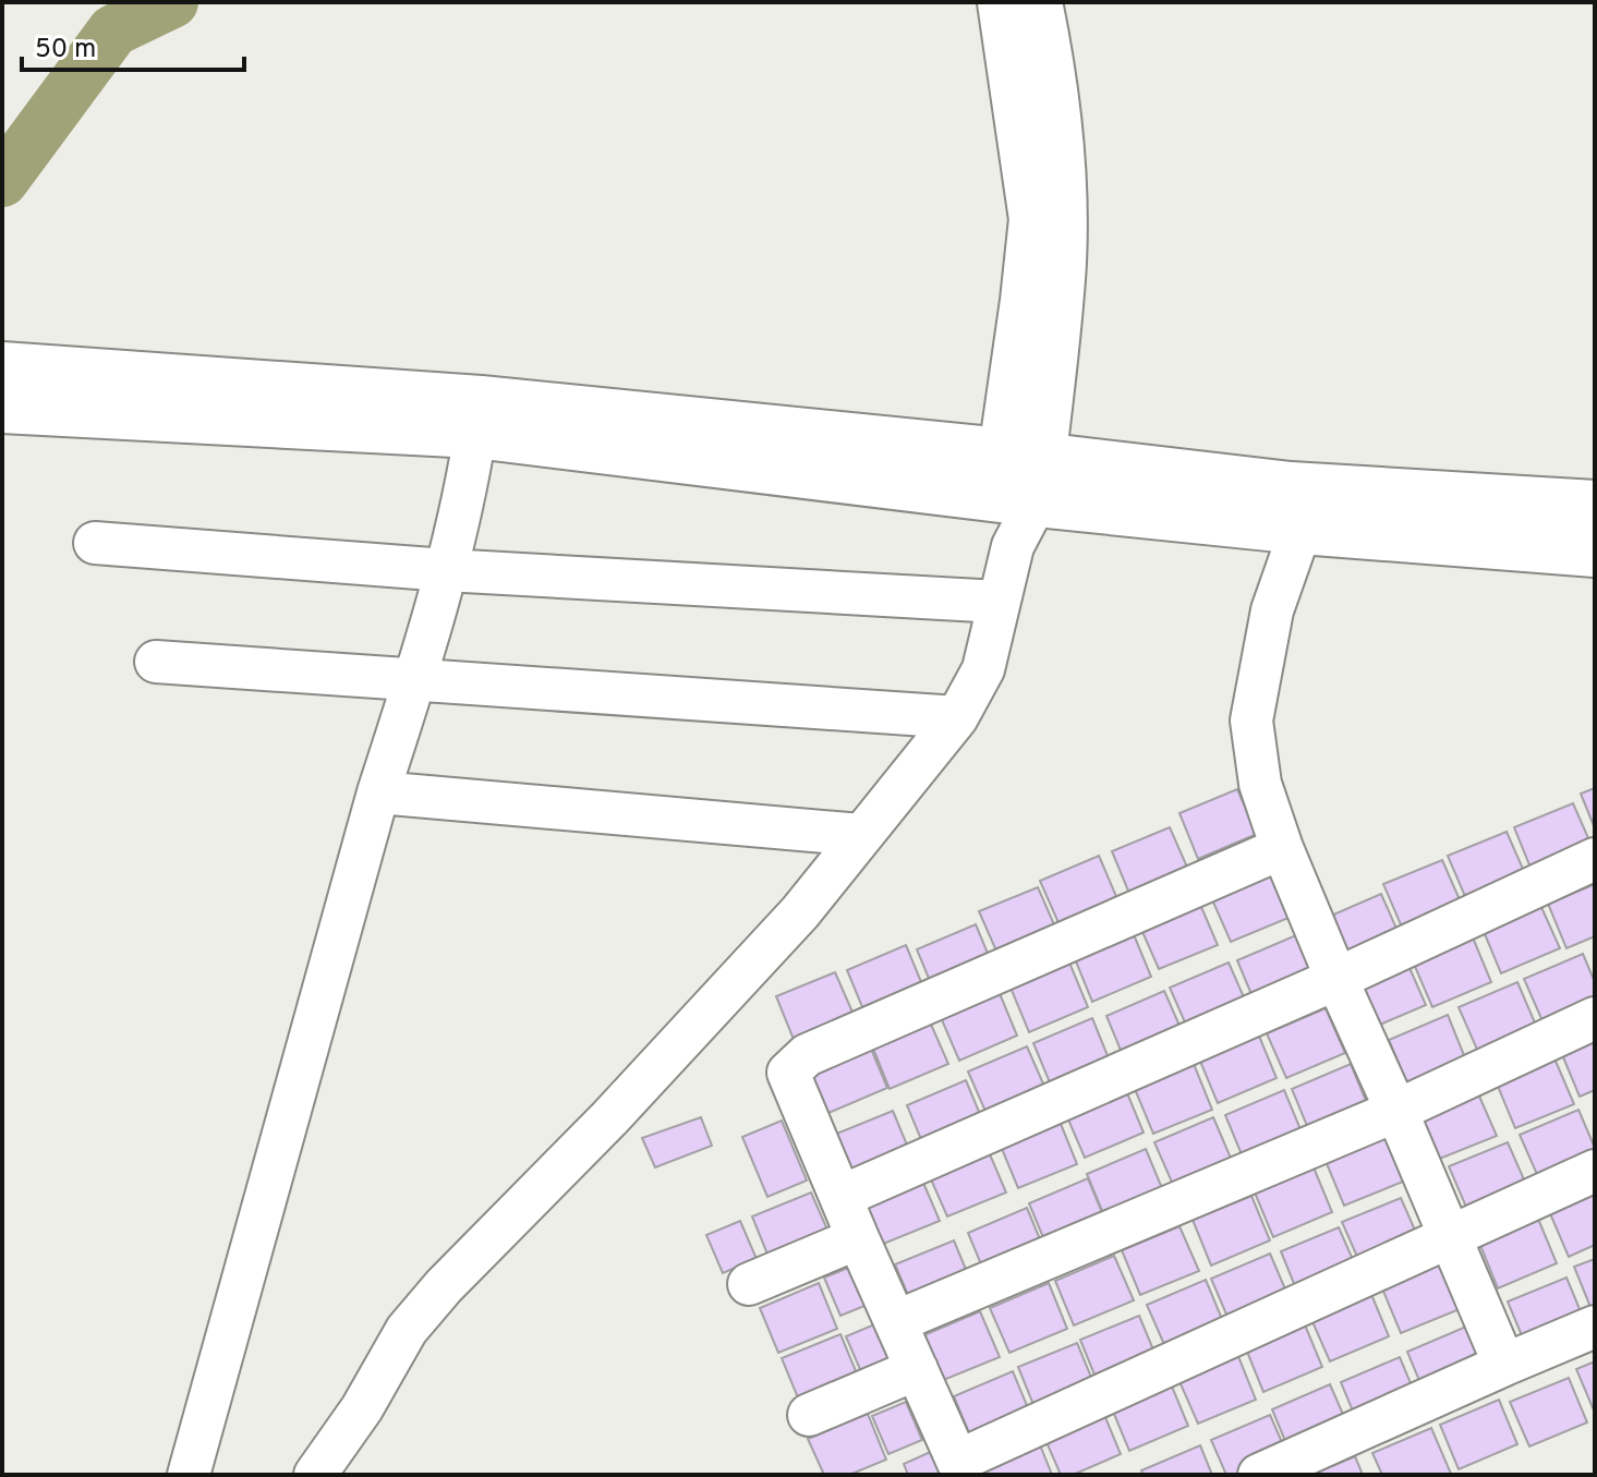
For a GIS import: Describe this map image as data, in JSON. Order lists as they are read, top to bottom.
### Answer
{
  "scale_bar": "50 m"
}
